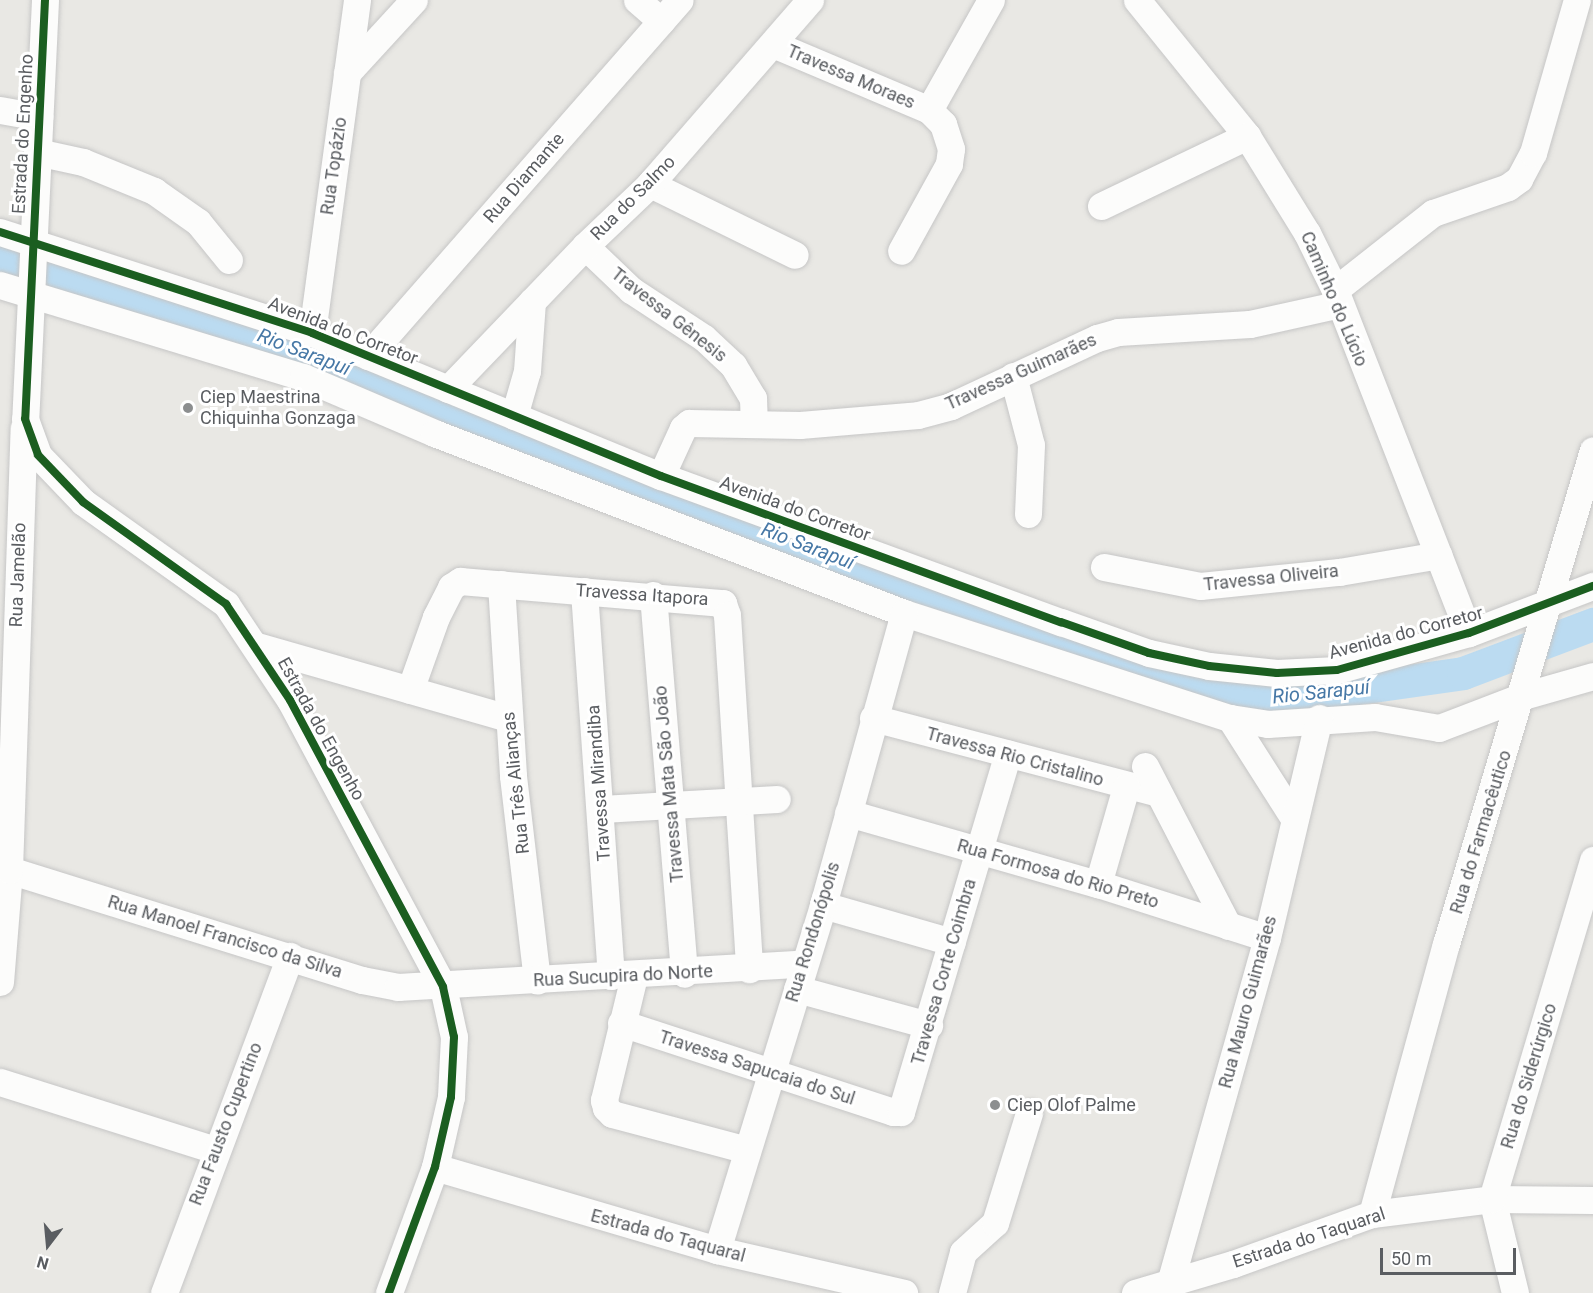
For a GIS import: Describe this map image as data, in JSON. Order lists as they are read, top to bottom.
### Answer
{
  "streets": {
    "street": [
      "Travessa Moraes",
      "Estrada do Engenho",
      "Rua Topázio",
      "Rua Diamante",
      "Rua do Salmo",
      "Caminho do Lúcio",
      "Travessa Gênesis",
      "Avenida do Corretor",
      "Travessa Guimarães",
      "Rua Jamelão",
      "Travessa Oliveira",
      "Travessa Itapora",
      "Travessa Rio Cristalino",
      "Rua Três Alianças",
      "Travessa Mirandiba",
      "Travessa Mata São João",
      "Rua do Farmacêutico",
      "Rua Formosa do Rio Preto",
      "Rua Rondonópolis",
      "Rua Manoel Francisco da Silva",
      "Travessa Corte Coimbra",
      "Rua Sucupira do Norte",
      "Rua Mauro Guimarães",
      "Travessa Sapucaia do Sul",
      "Rua do Siderúrgico",
      "Rua Fausto Cupertino",
      "Estrada do Taquaral"
    ]
  },
  "crossings": [
    ["Travessa Moraes", "Rua do Salmo"],
    ["Estrada do Engenho", "Avenida do Corretor"],
    ["Estrada do Engenho", "Rua Jamelão"],
    ["Estrada do Engenho", "Rua Manoel Francisco da Silva"],
    ["Estrada do Engenho", "Rua Sucupira do Norte"],
    ["Estrada do Engenho", "Estrada do Taquaral"],
    ["Rua Topázio", "Avenida do Corretor"],
    ["Rua Diamante", "Avenida do Corretor"],
    ["Rua do Salmo", "Travessa Gênesis"],
    ["Rua do Salmo", "Avenida do Corretor"],
    ["Caminho do Lúcio", "Avenida do Corretor"],
    ["Caminho do Lúcio", "Travessa Guimarães"],
    ["Caminho do Lúcio", "Travessa Oliveira"],
    ["Travessa Gênesis", "Travessa Guimarães"],
    ["Avenida do Corretor", "Travessa Guimarães"],
    ["Avenida do Corretor", "Rua do Farmacêutico"],
    ["Rua Jamelão", "Rua Manoel Francisco da Silva"],
    ["Travessa Itapora", "Rua Três Alianças"],
    ["Travessa Itapora", "Travessa Mirandiba"],
    ["Travessa Itapora", "Travessa Mata São João"],
    ["Travessa Itapora", "Rua Sucupira do Norte"],
    ["Travessa Rio Cristalino", "Rua Rondonópolis"],
    ["Travessa Rio Cristalino", "Travessa Corte Coimbra"],
    ["Rua Três Alianças", "Rua Sucupira do Norte"],
    ["Travessa Mirandiba", "Rua Rondonópolis"],
    ["Travessa Mirandiba", "Rua Sucupira do Norte"],
    ["Travessa Mirandiba", "Travessa Sapucaia do Sul"],
    ["Travessa Mata São João", "Rua Sucupira do Norte"],
    ["Rua do Farmacêutico", "Estrada do Taquaral"],
    ["Rua Formosa do Rio Preto", "Rua Rondonópolis"],
    ["Rua Formosa do Rio Preto", "Travessa Corte Coimbra"],
    ["Rua Formosa do Rio Preto", "Rua Mauro Guimarães"],
    ["Rua Rondonópolis", "Rua Sucupira do Norte"],
    ["Rua Rondonópolis", "Travessa Sapucaia do Sul"],
    ["Rua Rondonópolis", "Estrada do Taquaral"],
    ["Rua Manoel Francisco da Silva", "Rua Sucupira do Norte"],
    ["Rua Manoel Francisco da Silva", "Rua Fausto Cupertino"],
    ["Travessa Corte Coimbra", "Travessa Sapucaia do Sul"],
    ["Rua Mauro Guimarães", "Estrada do Taquaral"],
    ["Rua do Siderúrgico", "Estrada do Taquaral"]
  ],
  "water": ["Rio Sarapuí"],
  "places": ["Ciep Maestrina Chiquinha Gonzaga", "Ciep Olof Palme"],
  "scale_bar": "50 m",
  "north": "bottom"
}
